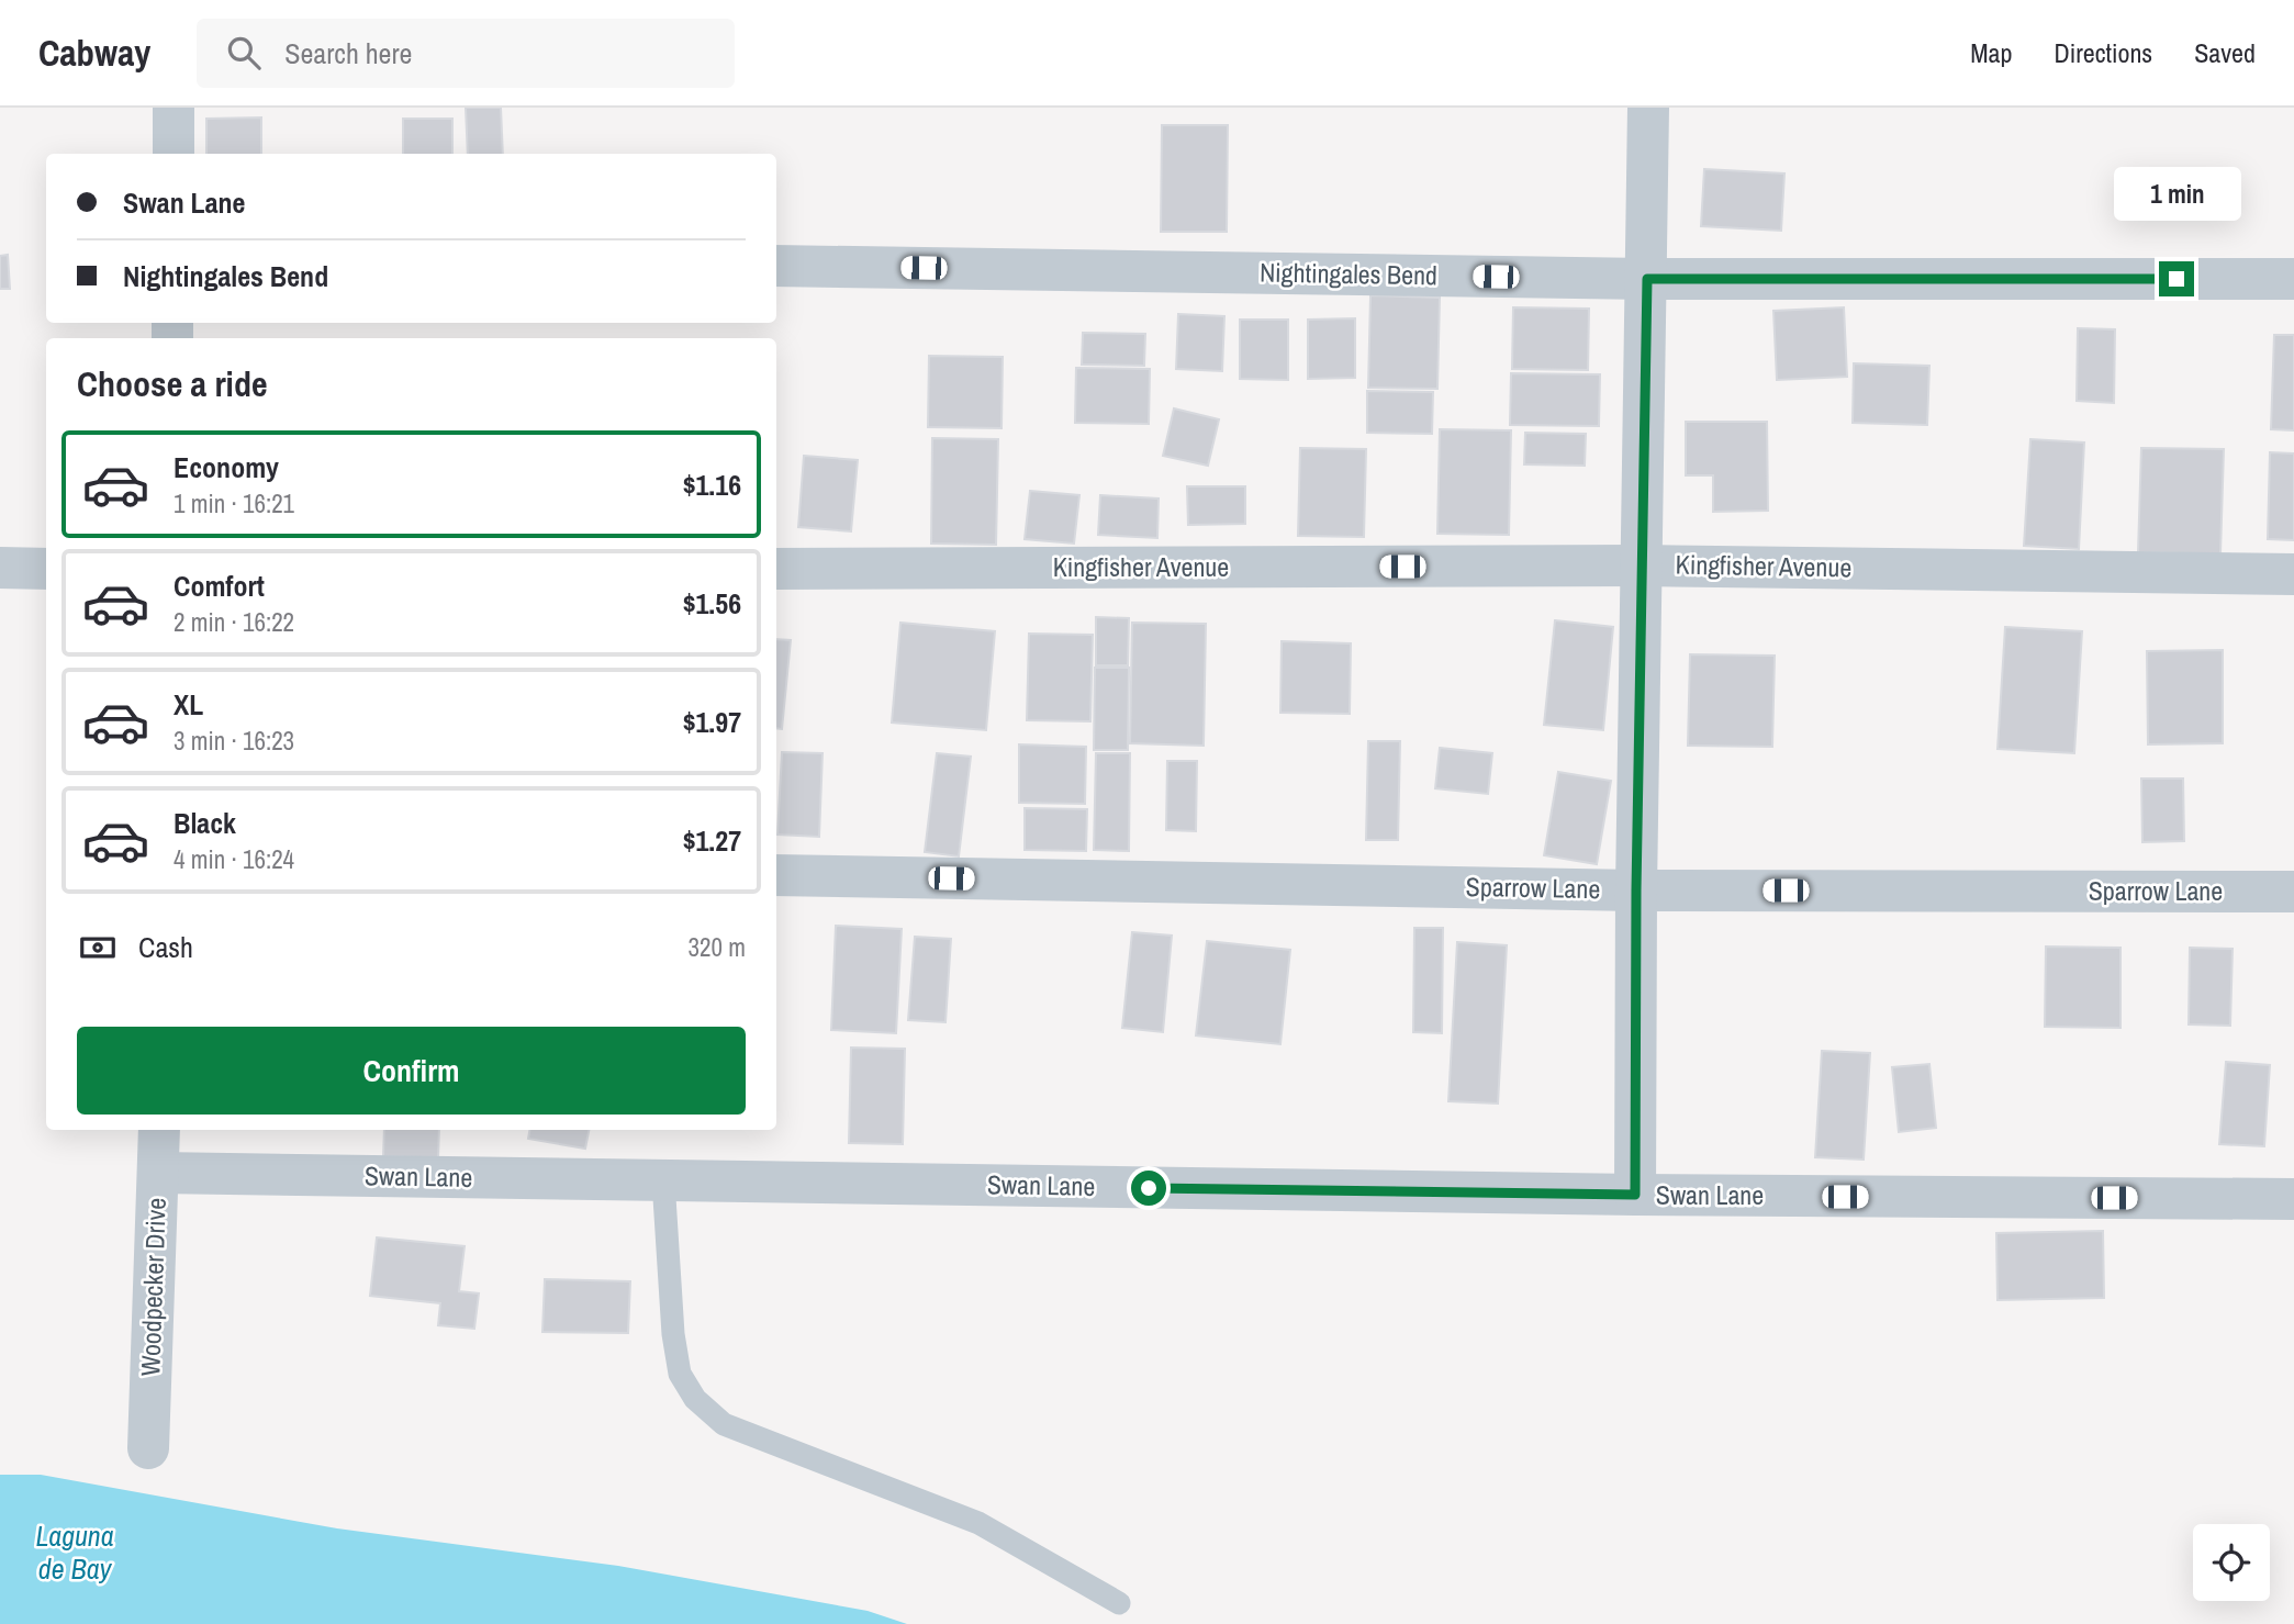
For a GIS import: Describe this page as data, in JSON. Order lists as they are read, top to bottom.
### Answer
{
  "streets": {
    "street": [
      "Nightingales Bend",
      "Kingfisher Avenue",
      "Sparrow Lane",
      "Swan Lane",
      "Woodpecker Drive"
    ]
  },
  "crossings": [
    ["Swan Lane", "Woodpecker Drive"]
  ],
  "water": ["Laguna de Bay"],
  "page": {
    "header": "Cabway",
    "search": "Search here",
    "nav": ["Map", "Directions", "Saved"],
    "banner": ["Swan Lane", "Nightingales Bend"],
    "bubble": "1 min",
    "heading": "Choose a ride",
    "list": [
      {
        "name": "Economy",
        "note": "1 min · 16:21",
        "value": "$1.16"
      },
      {
        "name": "Comfort",
        "note": "2 min · 16:22",
        "value": "$1.56"
      },
      {
        "name": "XL",
        "note": "3 min · 16:23",
        "value": "$1.97"
      },
      {
        "name": "Black",
        "note": "4 min · 16:24",
        "value": "$1.27"
      }
    ],
    "pay": ["Cash", "320 m"],
    "buttons": "Confirm"
  }
}
